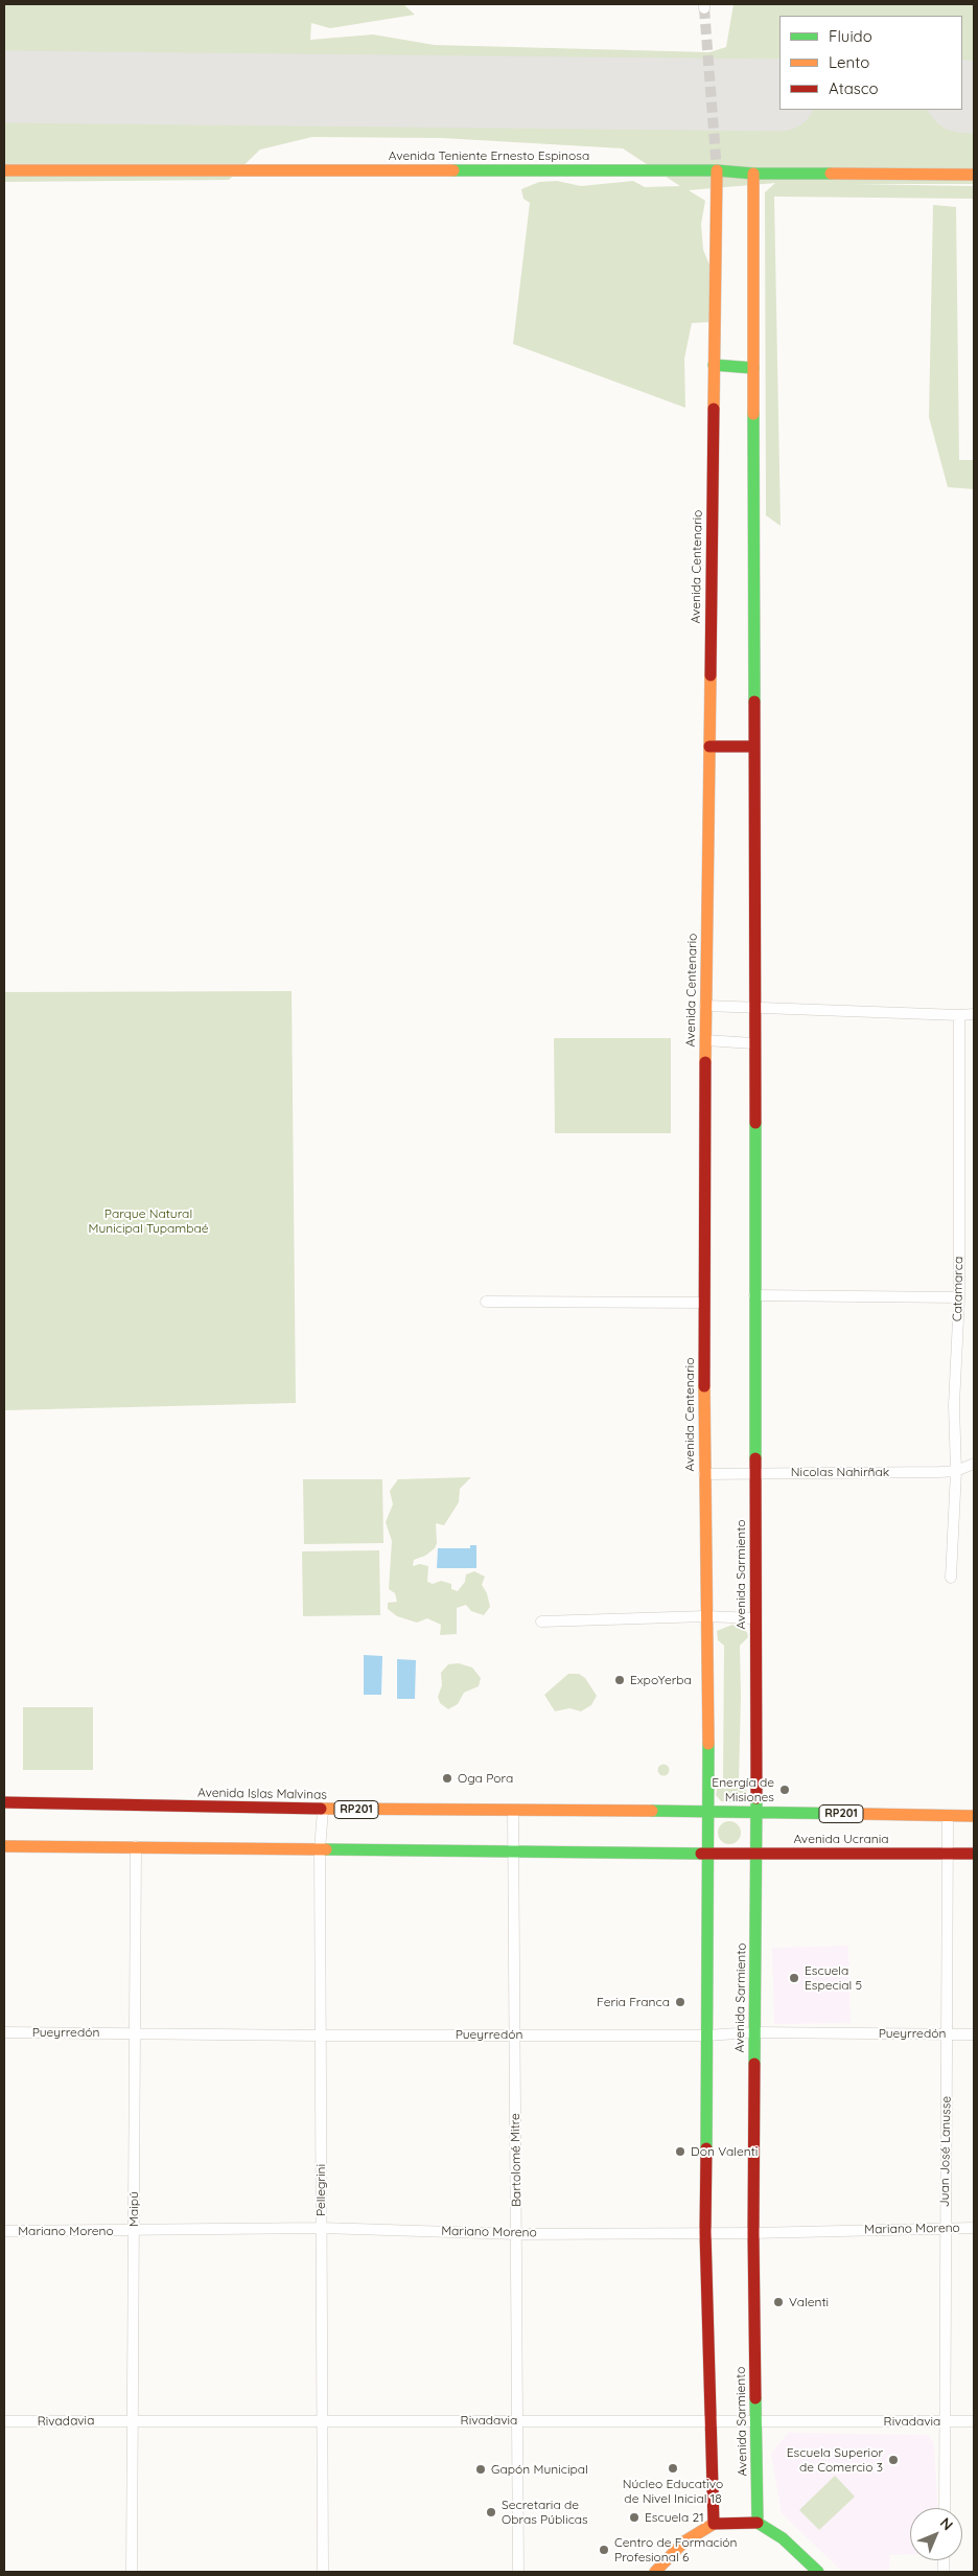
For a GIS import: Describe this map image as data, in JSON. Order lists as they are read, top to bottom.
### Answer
{
  "streets": {
    "main road": [
      "Avenida Teniente Ernesto Espinosa",
      "Avenida Centenario",
      "Avenida Sarmiento",
      "Avenida Islas Malvinas",
      "RP201",
      "Avenida Ucrania"
    ],
    "street": [
      "Catamarca",
      "Nicolas Nahirñak",
      "Pueyrredón",
      "Juan José Lanusse",
      "Bartolomé Mitre",
      "Pellegrini",
      "Maipú",
      "Mariano Moreno",
      "Rivadavia"
    ]
  },
  "crossings": [
    ["Avenida Teniente Ernesto Espinosa", "Avenida Centenario"],
    ["Avenida Centenario", "Nicolas Nahirñak"],
    ["Avenida Centenario", "Avenida Islas Malvinas"],
    ["Avenida Centenario", "Avenida Ucrania"],
    ["Catamarca", "Nicolas Nahirñak"],
    ["Nicolas Nahirñak", "Avenida Sarmiento"],
    ["Avenida Sarmiento", "Avenida Ucrania"],
    ["Avenida Sarmiento", "Pueyrredón"],
    ["Avenida Sarmiento", "Mariano Moreno"],
    ["Avenida Sarmiento", "Rivadavia"],
    ["Avenida Islas Malvinas", "Avenida Ucrania"],
    ["Avenida Islas Malvinas", "Bartolomé Mitre"],
    ["Avenida Islas Malvinas", "Pellegrini"],
    ["Avenida Ucrania", "Juan José Lanusse"],
    ["Pueyrredón", "Juan José Lanusse"],
    ["Pueyrredón", "Bartolomé Mitre"],
    ["Pueyrredón", "Pellegrini"],
    ["Pueyrredón", "Maipú"],
    ["Juan José Lanusse", "Mariano Moreno"],
    ["Juan José Lanusse", "Rivadavia"],
    ["Bartolomé Mitre", "Mariano Moreno"],
    ["Bartolomé Mitre", "Rivadavia"],
    ["Pellegrini", "Mariano Moreno"],
    ["Pellegrini", "Rivadavia"],
    ["Maipú", "Mariano Moreno"],
    ["Maipú", "Rivadavia"]
  ],
  "parks": ["Parque Natural Municipal Tupambaé"],
  "places": [
    "ExpoYerba",
    "Oga Pora",
    "Energía de Misiones",
    "Escuela Especial 5",
    "Feria Franca",
    "Don Valenti",
    "Valenti",
    "Escuela Superior de Comercio 3",
    "Núcleo Educativo de Nivel Inicial 18",
    "Gapón Municipal",
    "Secretaria de Obras Públicas",
    "Escuela 21",
    "Centro de Formación Profesional 6"
  ],
  "legend": ["Fluido", "Lento", "Atasco"],
  "north": "top right"
}
